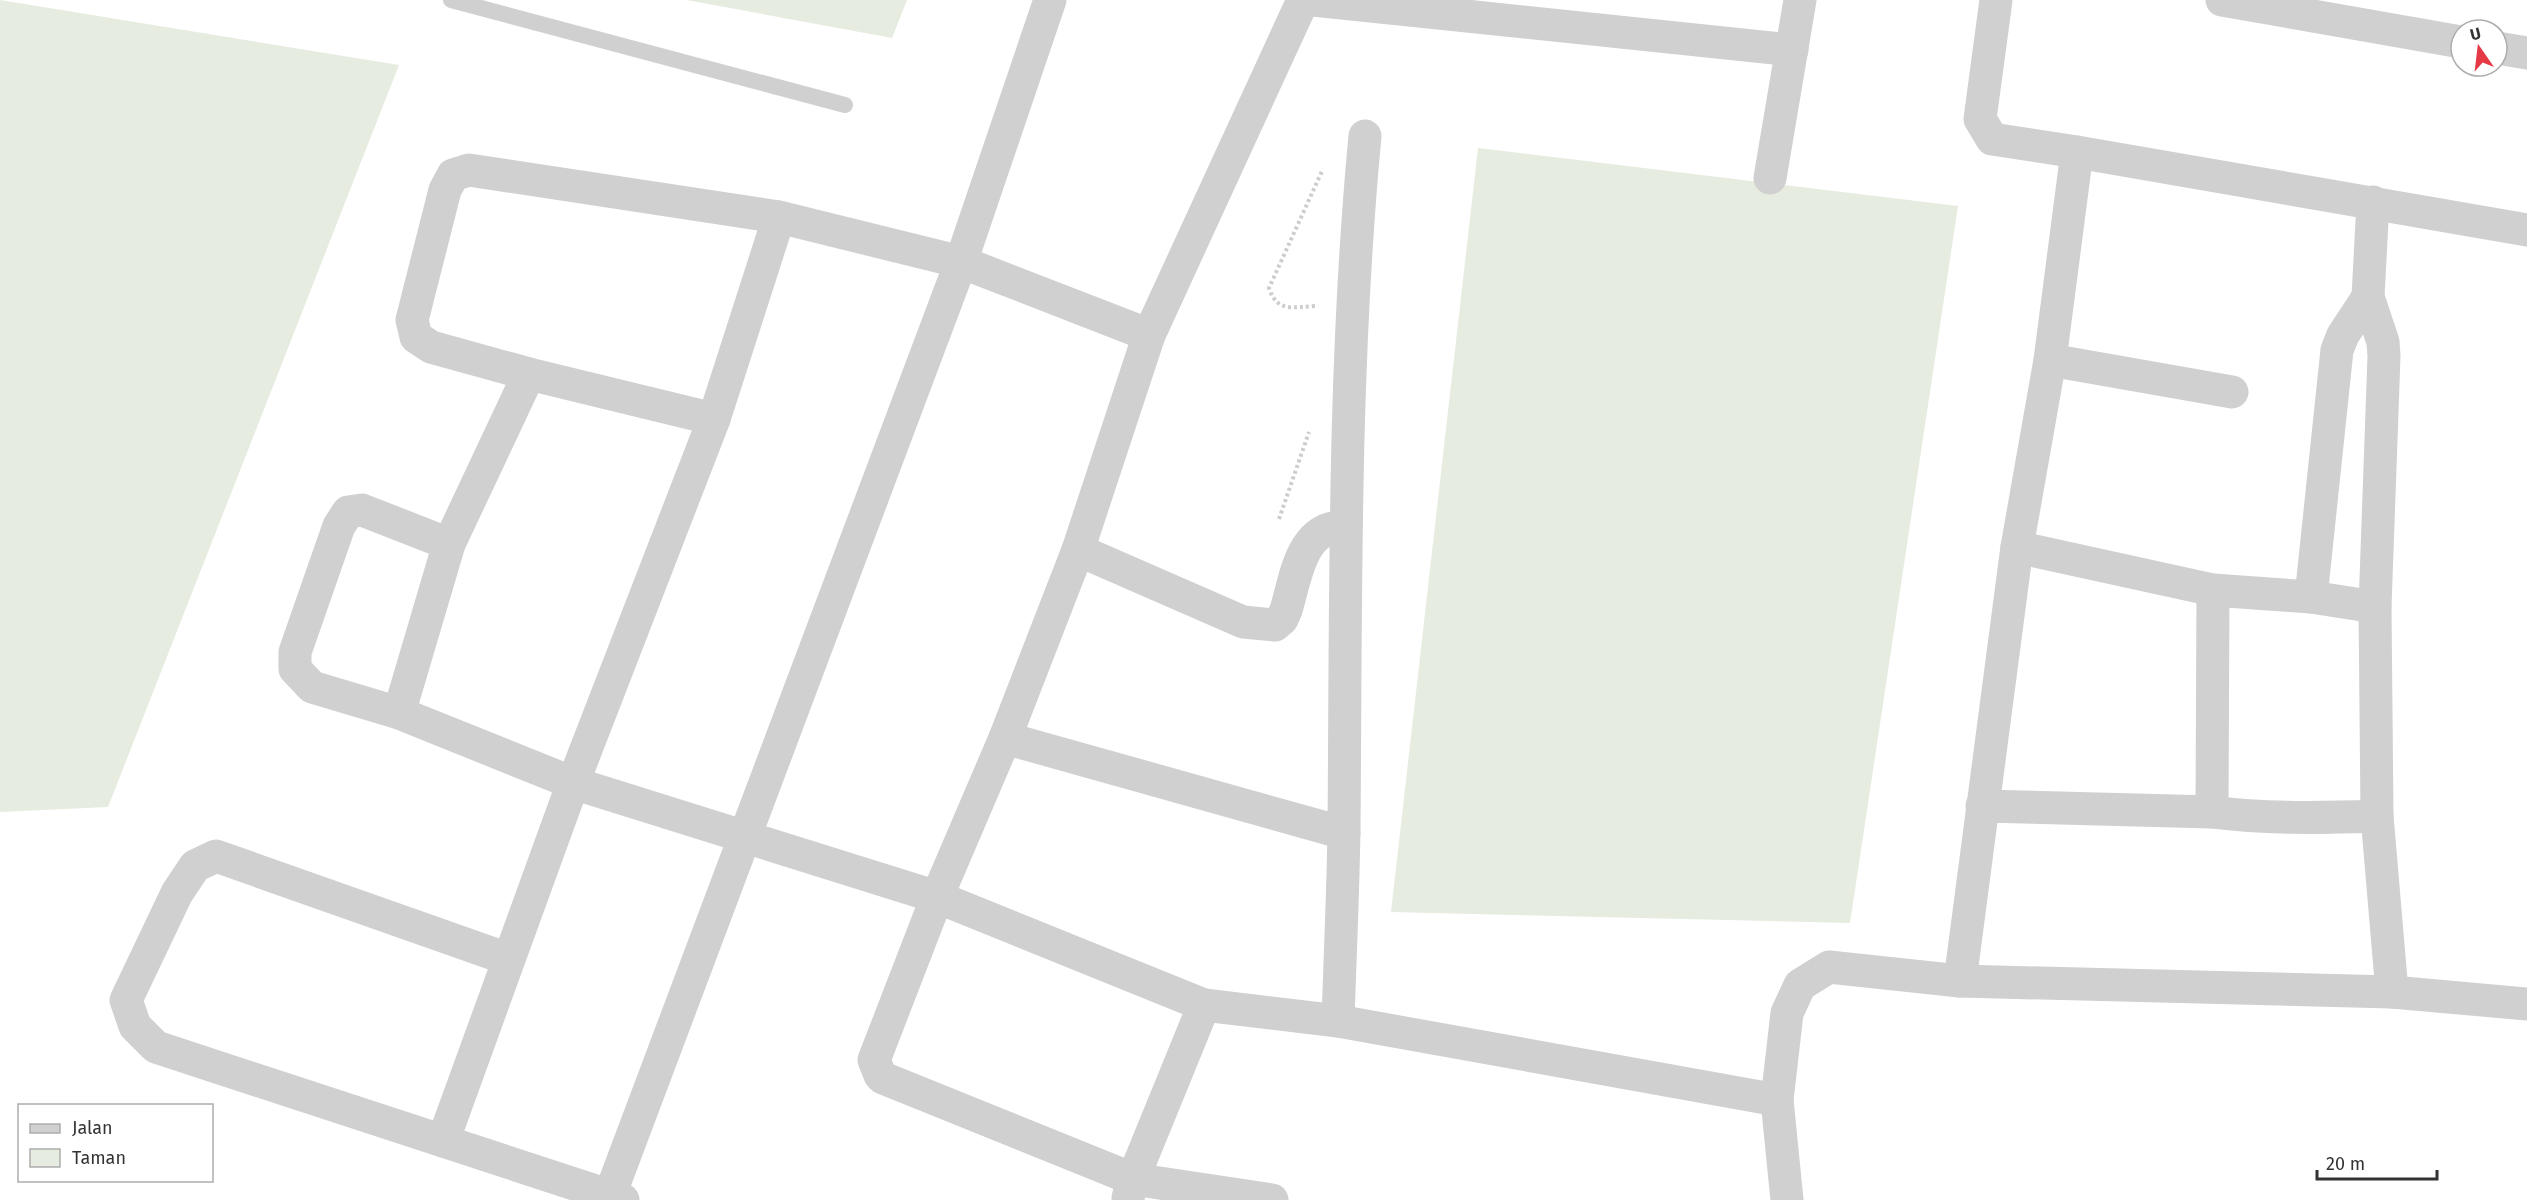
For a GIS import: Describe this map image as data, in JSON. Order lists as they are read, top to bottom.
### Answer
{
  "legend": ["Jalan", "Taman"],
  "scale_bar": "20 m",
  "north": "top"
}
